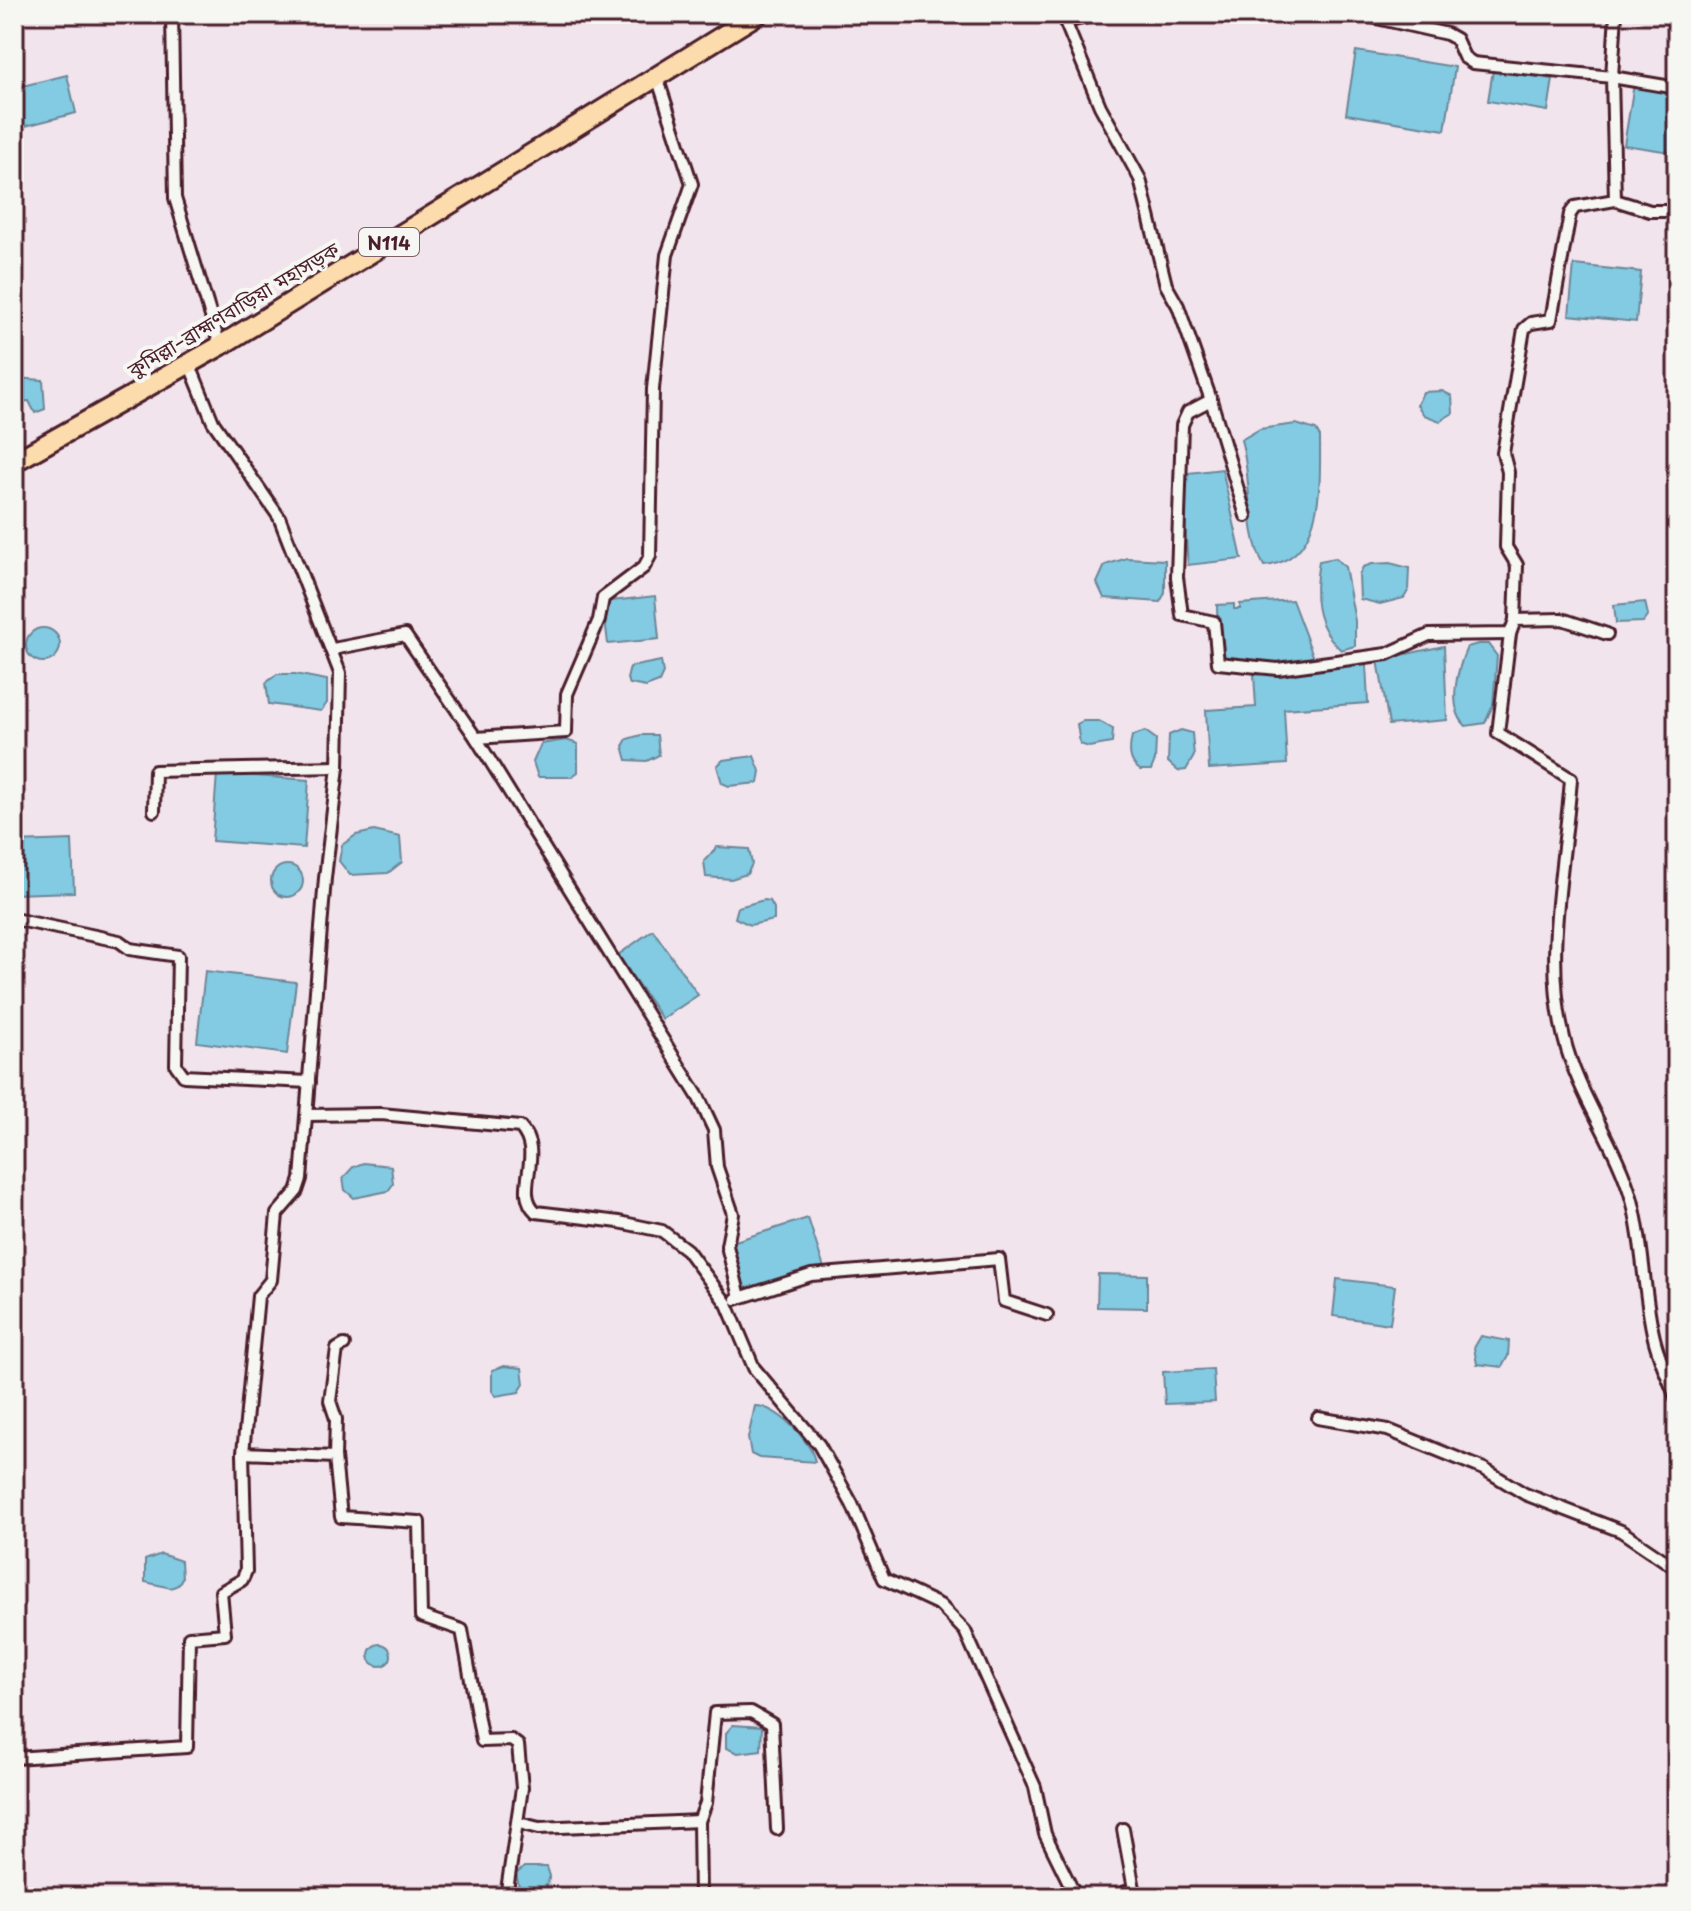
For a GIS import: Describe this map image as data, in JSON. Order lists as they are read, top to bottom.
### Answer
{
  "streets": {
    "highway": ["N114", "কুমিল্লা–ব্রাহ্মণবাড়িয়া মহাসড়ক"]
  }
}
